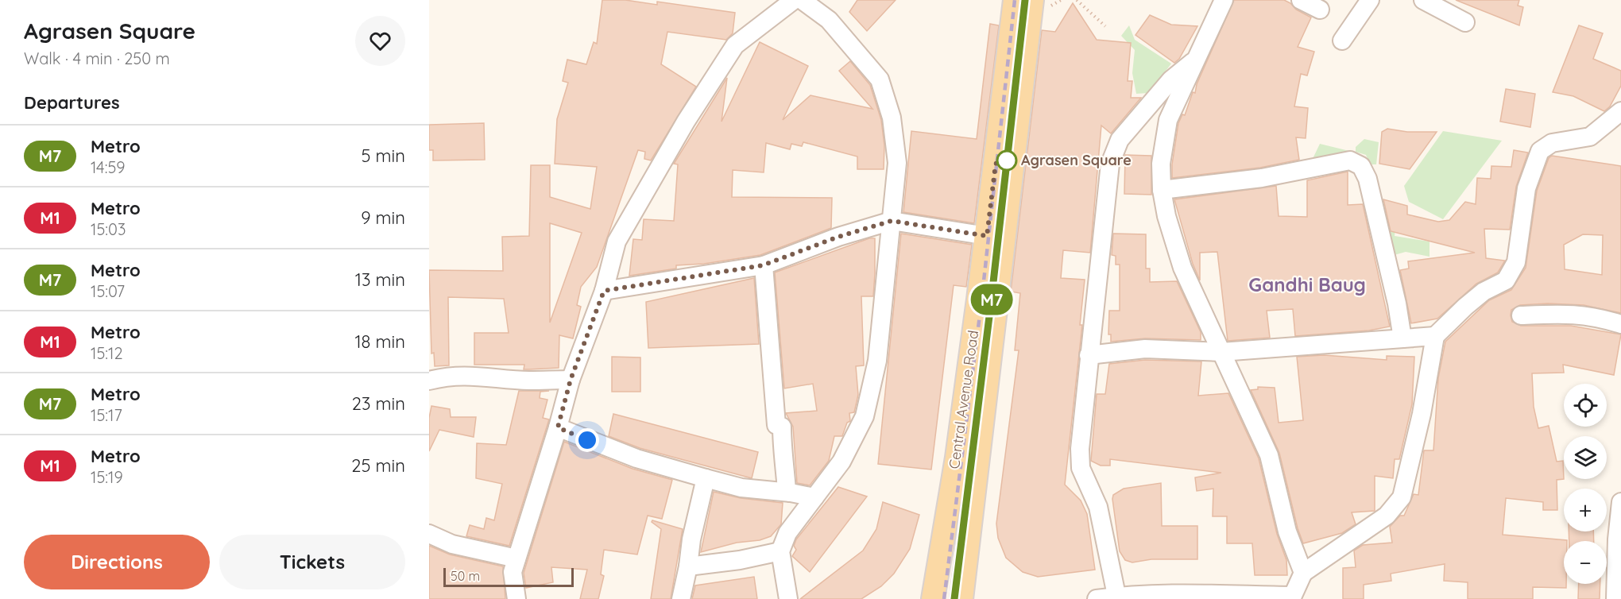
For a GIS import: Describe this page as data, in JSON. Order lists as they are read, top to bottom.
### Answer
{
  "streets": {
    "main road": ["Central Avenue Road"]
  },
  "districts": ["Gandhi Baug"],
  "places": ["Agrasen Square"],
  "lines": ["metro line M7"],
  "scale_bar": "50 m",
  "page": {
    "heading": [
      ["Agrasen Square", "Walk · 4 min · 250 m"],
      "Departures"
    ],
    "on_map": "M7",
    "list": [
      {
        "mark": "M7",
        "name": "Metro",
        "note": "14:59",
        "value": "5 min"
      },
      {
        "mark": "M1",
        "name": "Metro",
        "note": "15:03",
        "value": "9 min"
      },
      {
        "mark": "M7",
        "name": "Metro",
        "note": "15:07",
        "value": "13 min"
      },
      {
        "mark": "M1",
        "name": "Metro",
        "note": "15:12",
        "value": "18 min"
      },
      {
        "mark": "M7",
        "name": "Metro",
        "note": "15:17",
        "value": "23 min"
      },
      {
        "mark": "M1",
        "name": "Metro",
        "note": "15:19",
        "value": "25 min"
      }
    ],
    "map_buttons": ["+", "−"],
    "buttons": ["Directions", "Tickets"],
    "scale": "50 m"
  }
}
